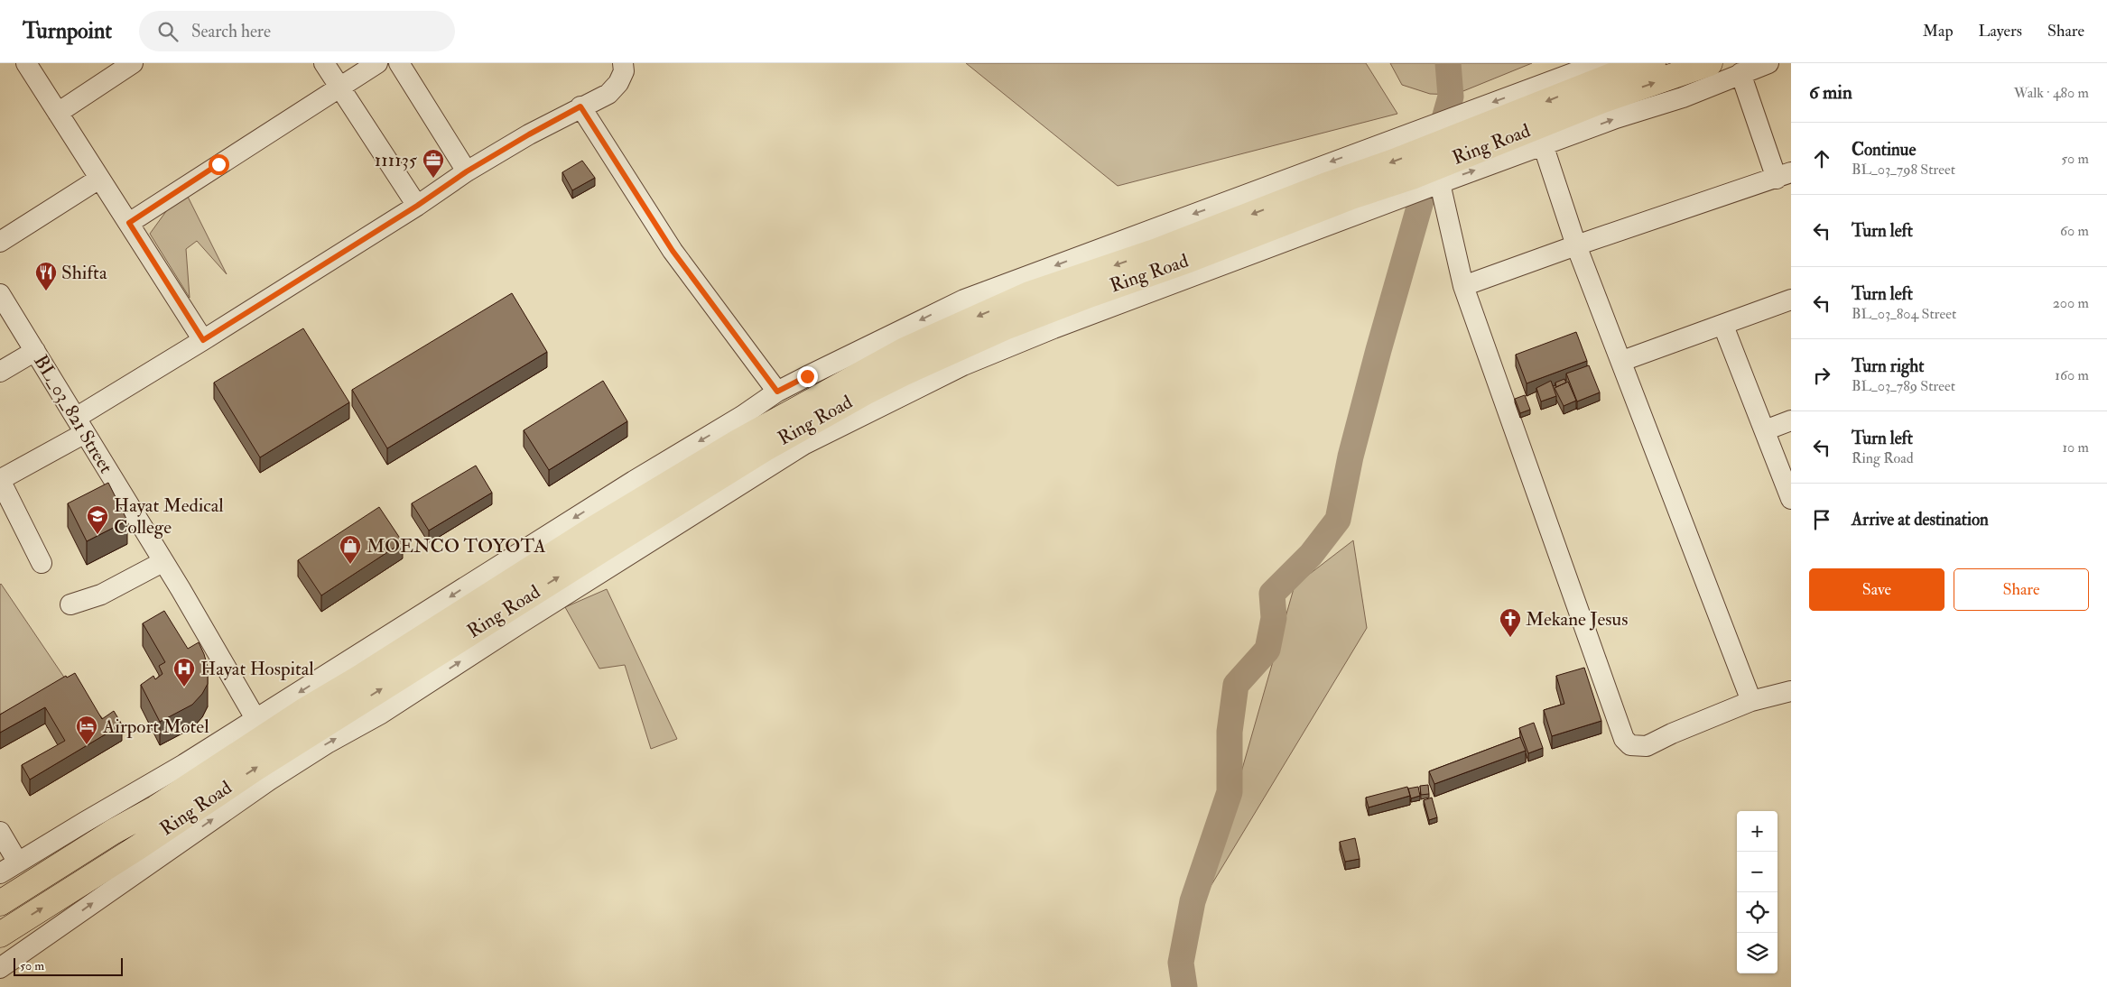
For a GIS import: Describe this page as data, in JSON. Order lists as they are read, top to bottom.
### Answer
{
  "streets": {
    "highway": ["Ring Road"],
    "street": ["BL_03_821 Street"]
  },
  "crossings": [
    ["Ring Road", "BL_03_821 Street"]
  ],
  "places": {
    "office": ["111135"],
    "restaurant": ["Shifta"],
    "school or university": ["Hayat Medical College"],
    "shop": ["MOENCO TOYOTA"],
    "church": ["Mekane Jesus"],
    "hospital": ["Hayat Hospital"],
    "hotel": ["Airport Motel"]
  },
  "scale_bar": "50 m",
  "page": {
    "header": "Turnpoint",
    "search": "Search here",
    "nav": ["Map", "Layers", "Share"],
    "heading": ["6 min", "Walk · 480 m"],
    "list": [
      ["Continue", "BL_03_798 Street", "50 m"],
      ["Turn left", "60 m"],
      ["Turn left", "BL_03_804 Street", "200 m"],
      ["Turn right", "BL_03_789 Street", "160 m"],
      ["Turn left", "Ring Road", "10 m"],
      "Arrive at destination"
    ],
    "buttons": ["Save", "Share"],
    "map_buttons": ["+", "−"],
    "scale": "50 m"
  }
}
